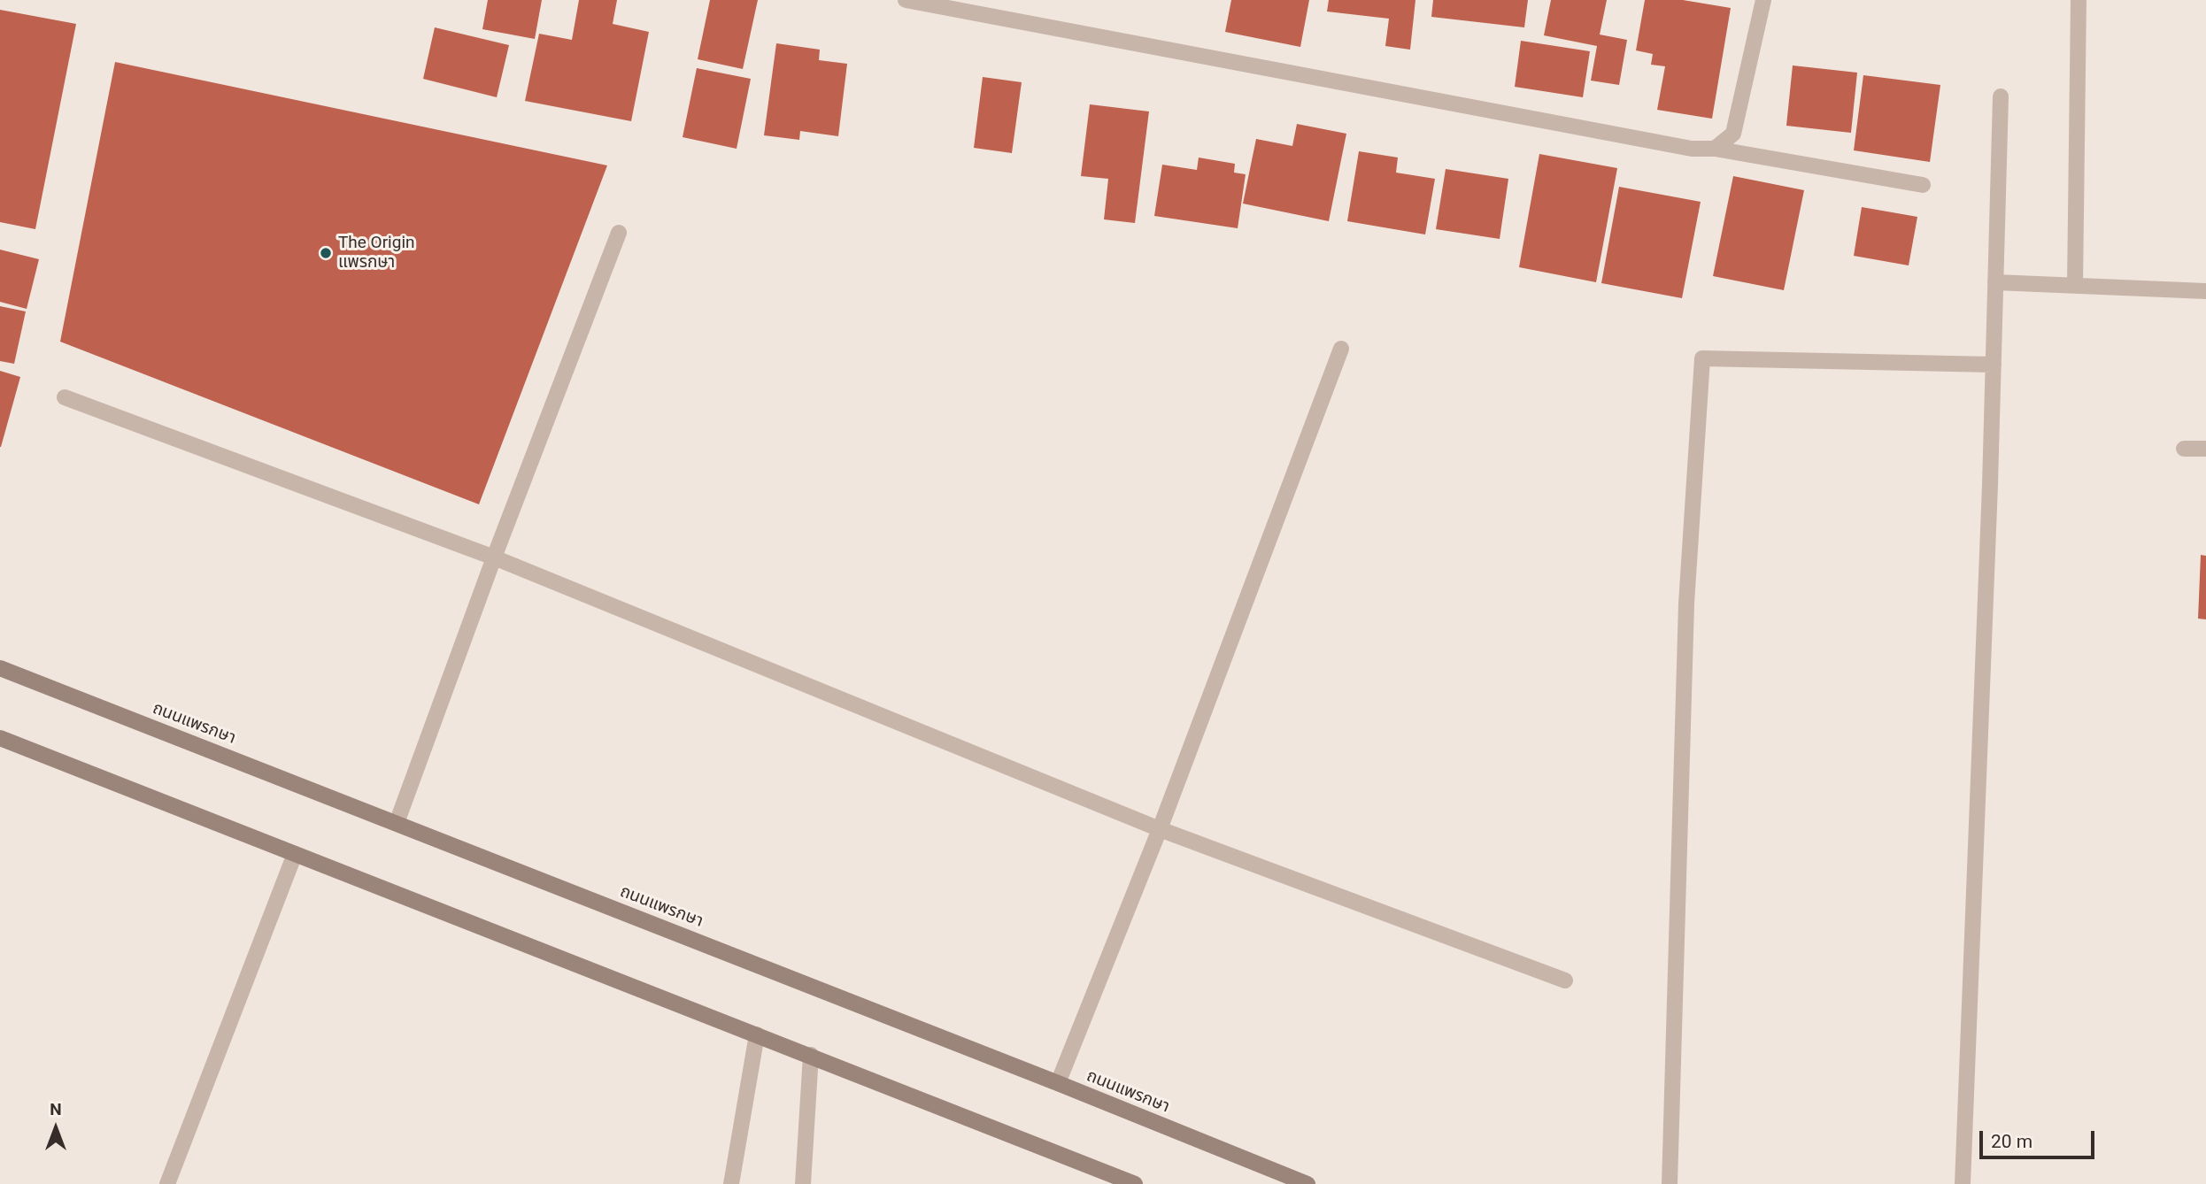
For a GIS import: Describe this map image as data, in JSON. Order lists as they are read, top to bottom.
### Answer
{
  "streets": {
    "main road": ["ถนนแพรกษา"]
  },
  "places": ["The Origin แพรกษา"],
  "scale_bar": "20 m",
  "north": "top"
}
